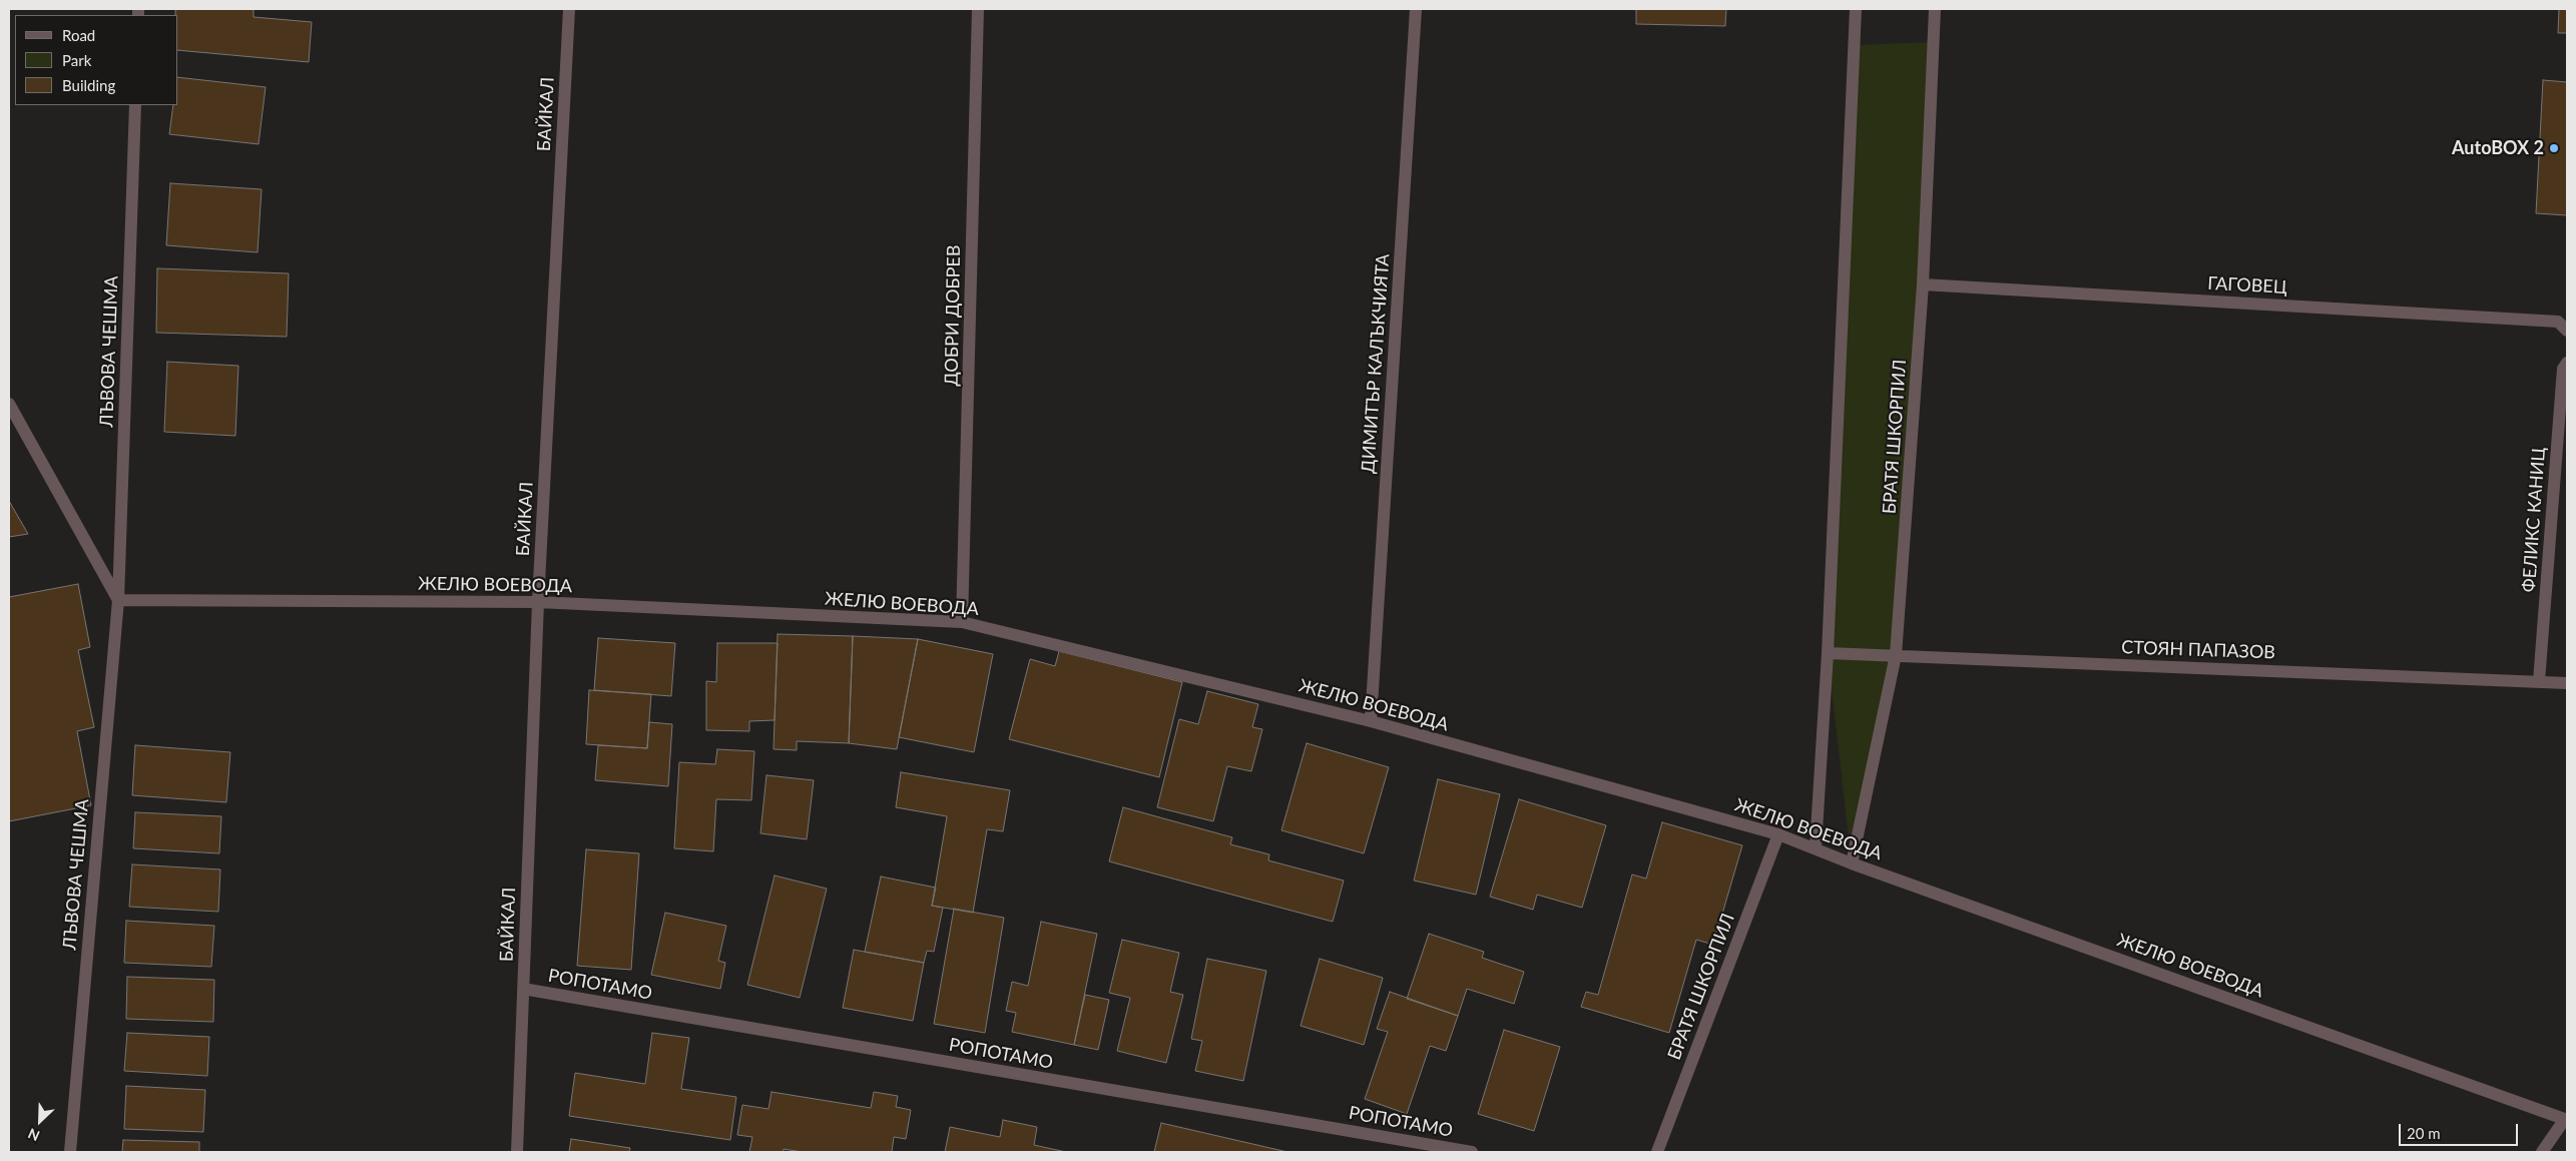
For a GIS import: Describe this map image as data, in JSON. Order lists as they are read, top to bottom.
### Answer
{
  "streets": {
    "street": [
      "БАЙКАЛ",
      "ГАГОВЕЦ",
      "ДОБРИ ДОБРЕВ",
      "ЛЪВОВА ЧЕШМА",
      "ДИМИТЪР КАЛЪКЧИЯТА",
      "БРАТЯ ШКОРПИЛ",
      "ФЕЛИКС КАНИЦ",
      "ЖЕЛЮ ВОЕВОДА",
      "СТОЯН ПАПАЗОВ",
      "РОПОТАМО"
    ]
  },
  "crossings": [
    ["БАЙКАЛ", "ЖЕЛЮ ВОЕВОДА"],
    ["БАЙКАЛ", "РОПОТАМО"],
    ["ГАГОВЕЦ", "БРАТЯ ШКОРПИЛ"],
    ["ДОБРИ ДОБРЕВ", "ЖЕЛЮ ВОЕВОДА"],
    ["ЛЪВОВА ЧЕШМА", "ЖЕЛЮ ВОЕВОДА"],
    ["ДИМИТЪР КАЛЪКЧИЯТА", "ЖЕЛЮ ВОЕВОДА"],
    ["БРАТЯ ШКОРПИЛ", "ЖЕЛЮ ВОЕВОДА"],
    ["БРАТЯ ШКОРПИЛ", "СТОЯН ПАПАЗОВ"],
    ["ФЕЛИКС КАНИЦ", "СТОЯН ПАПАЗОВ"]
  ],
  "places": ["AutoBOX 2"],
  "legend": ["Road", "Park", "Building"],
  "scale_bar": "20 m",
  "north": "bottom left"
}
